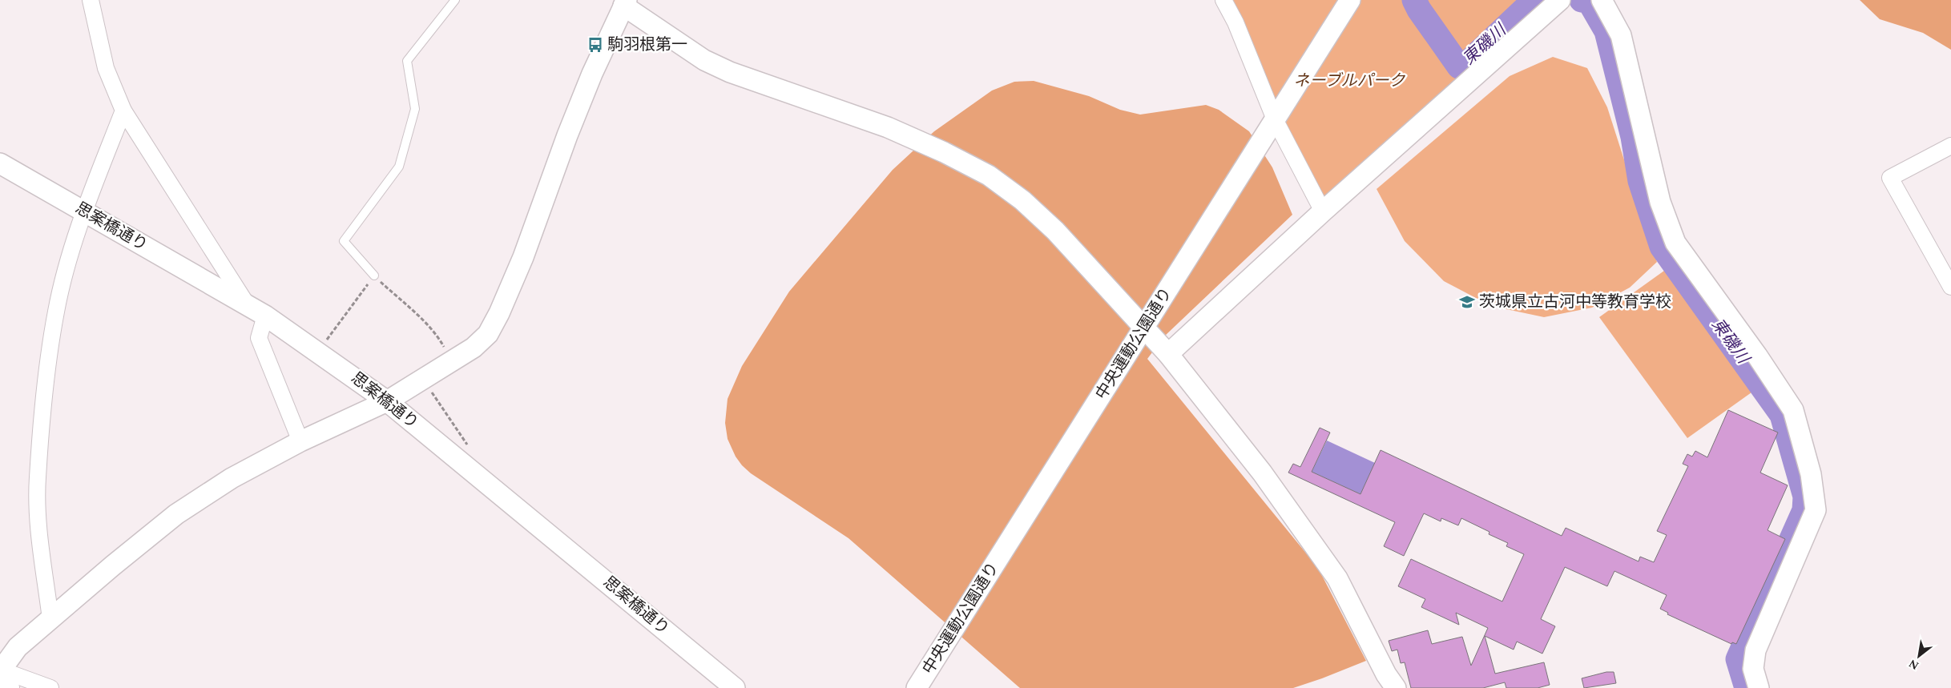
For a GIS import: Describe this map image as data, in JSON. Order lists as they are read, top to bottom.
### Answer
{
  "streets": {
    "street": ["思案橋通り", "中央運動公園通り"]
  },
  "water": ["東磯川"],
  "parks": ["ネーブルパーク"],
  "places": {
    "bus stop": ["駒羽根第一"],
    "school or university": ["茨城県立古河中等教育学校"]
  },
  "north": "bottom left"
}
